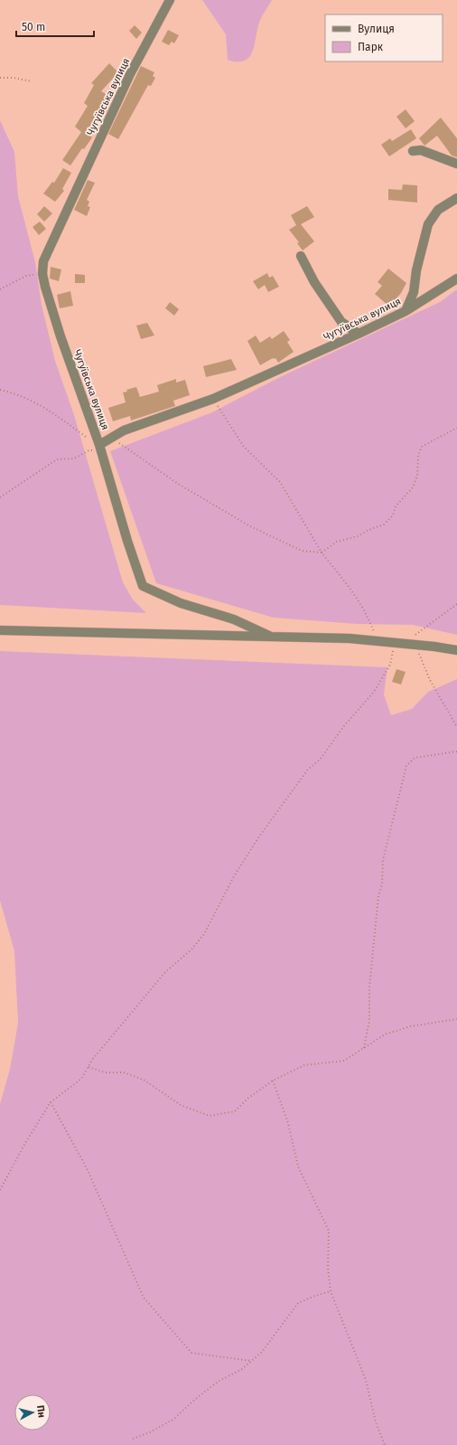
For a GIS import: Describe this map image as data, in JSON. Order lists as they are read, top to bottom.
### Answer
{
  "streets": {
    "street": ["Чугуївська вулиця"]
  },
  "legend": ["Вулиця", "Парк"],
  "scale_bar": "50 m",
  "north": "right"
}
